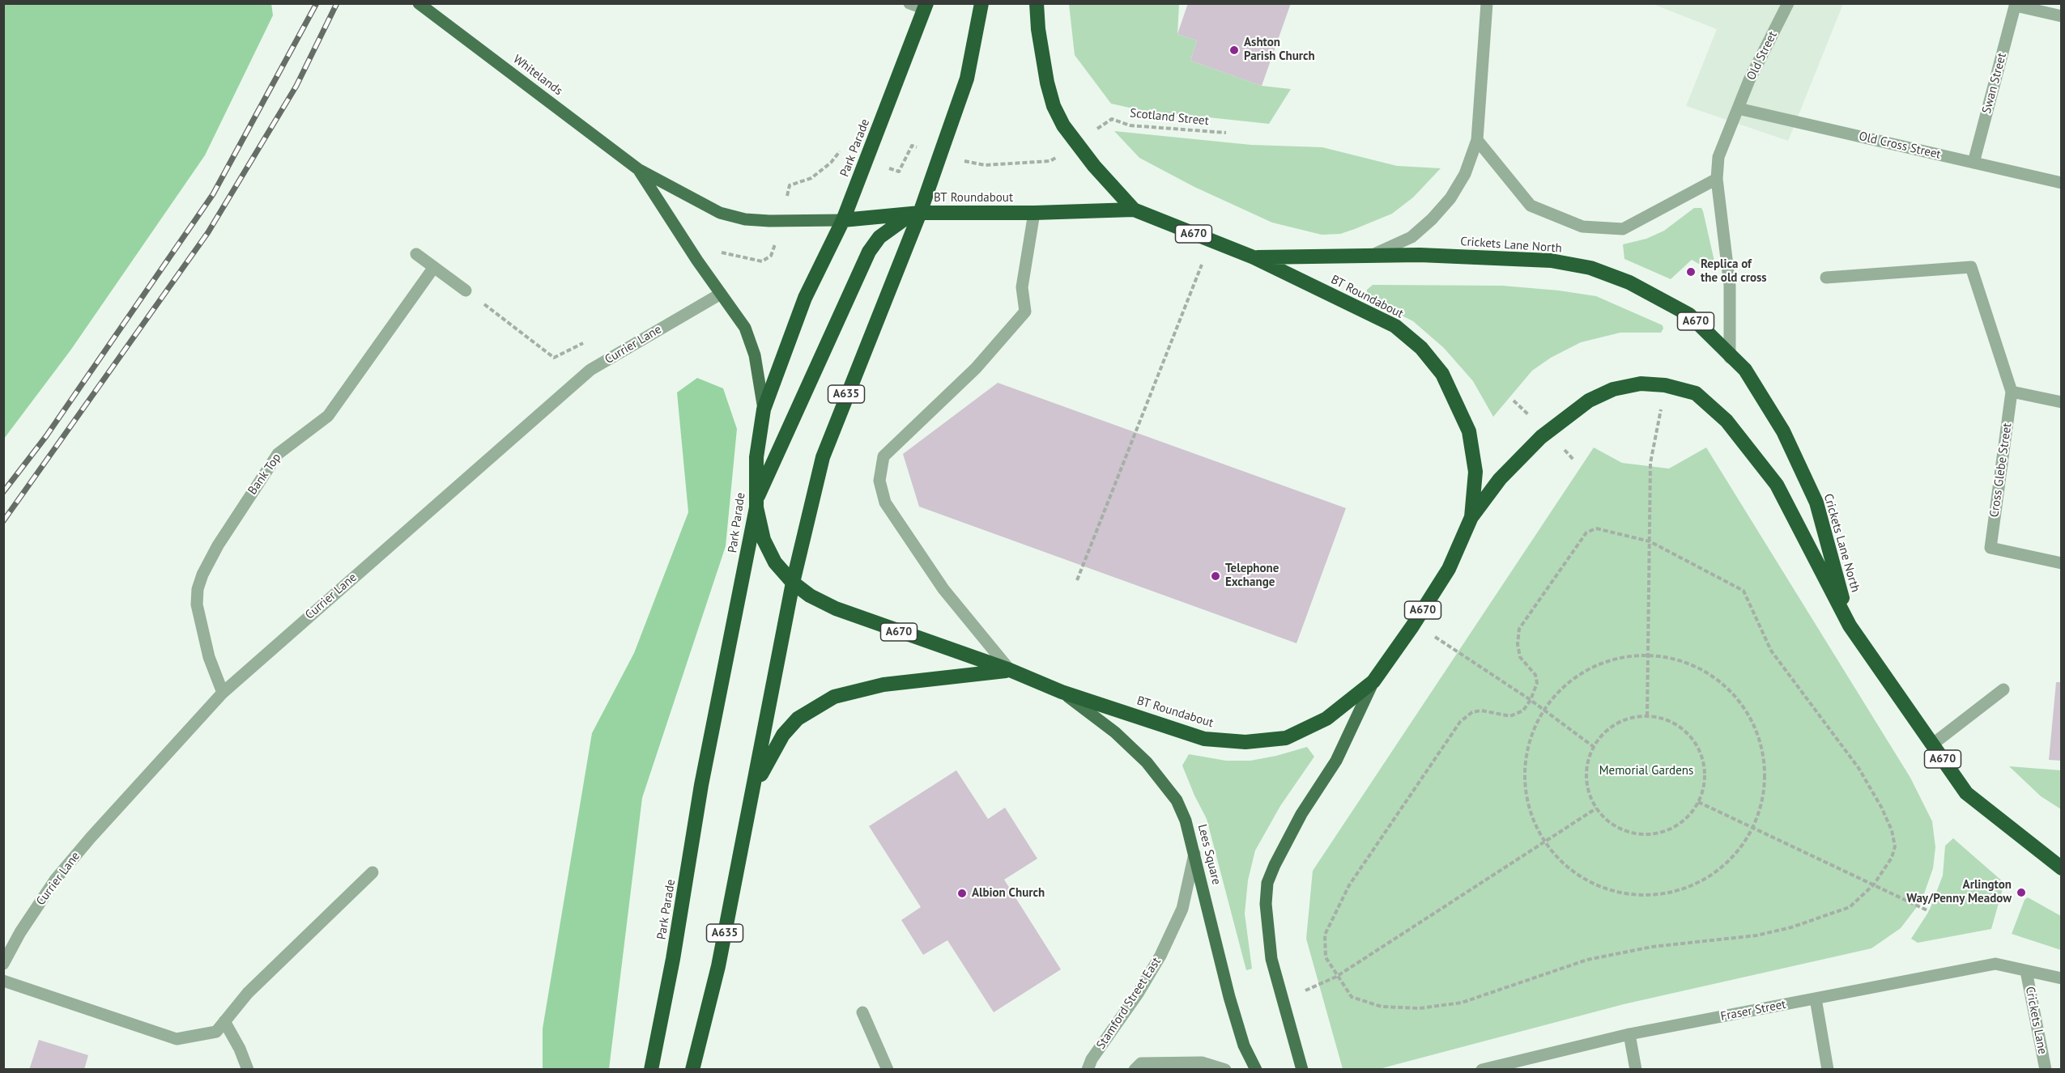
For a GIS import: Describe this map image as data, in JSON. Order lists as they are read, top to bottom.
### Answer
{
  "streets": {
    "highway": [
      "Park Parade",
      "BT Roundabout",
      "A670",
      "Crickets Lane North",
      "A635"
    ],
    "main road": ["Whitelands", "Lees Square"],
    "street": [
      "Old Street",
      "Swan Street",
      "Old Cross Street",
      "Currier Lane",
      "Cross Glebe Street",
      "Bank Top",
      "Stamford Street East",
      "Fraser Street",
      "Crickets Lane"
    ],
    "path": ["Scotland Street"]
  },
  "crossings": [
    ["Old Street", "Old Cross Street"],
    ["Old Street", "Crickets Lane North"],
    ["Whitelands", "Park Parade"],
    ["Whitelands", "BT Roundabout"],
    ["Whitelands", "Currier Lane"],
    ["Swan Street", "Old Cross Street"],
    ["Park Parade", "BT Roundabout"],
    ["BT Roundabout", "Crickets Lane North"],
    ["BT Roundabout", "A635"],
    ["BT Roundabout", "Lees Square"],
    ["Currier Lane", "Bank Top"],
    ["Lees Square", "Stamford Street East"],
    ["Fraser Street", "Crickets Lane"]
  ],
  "parks": ["Memorial Gardens"],
  "places": [
    "Ashton Parish Church",
    "Replica of the old cross",
    "Telephone Exchange",
    "Arlington Way/Penny Meadow",
    "Albion Church"
  ]
}
